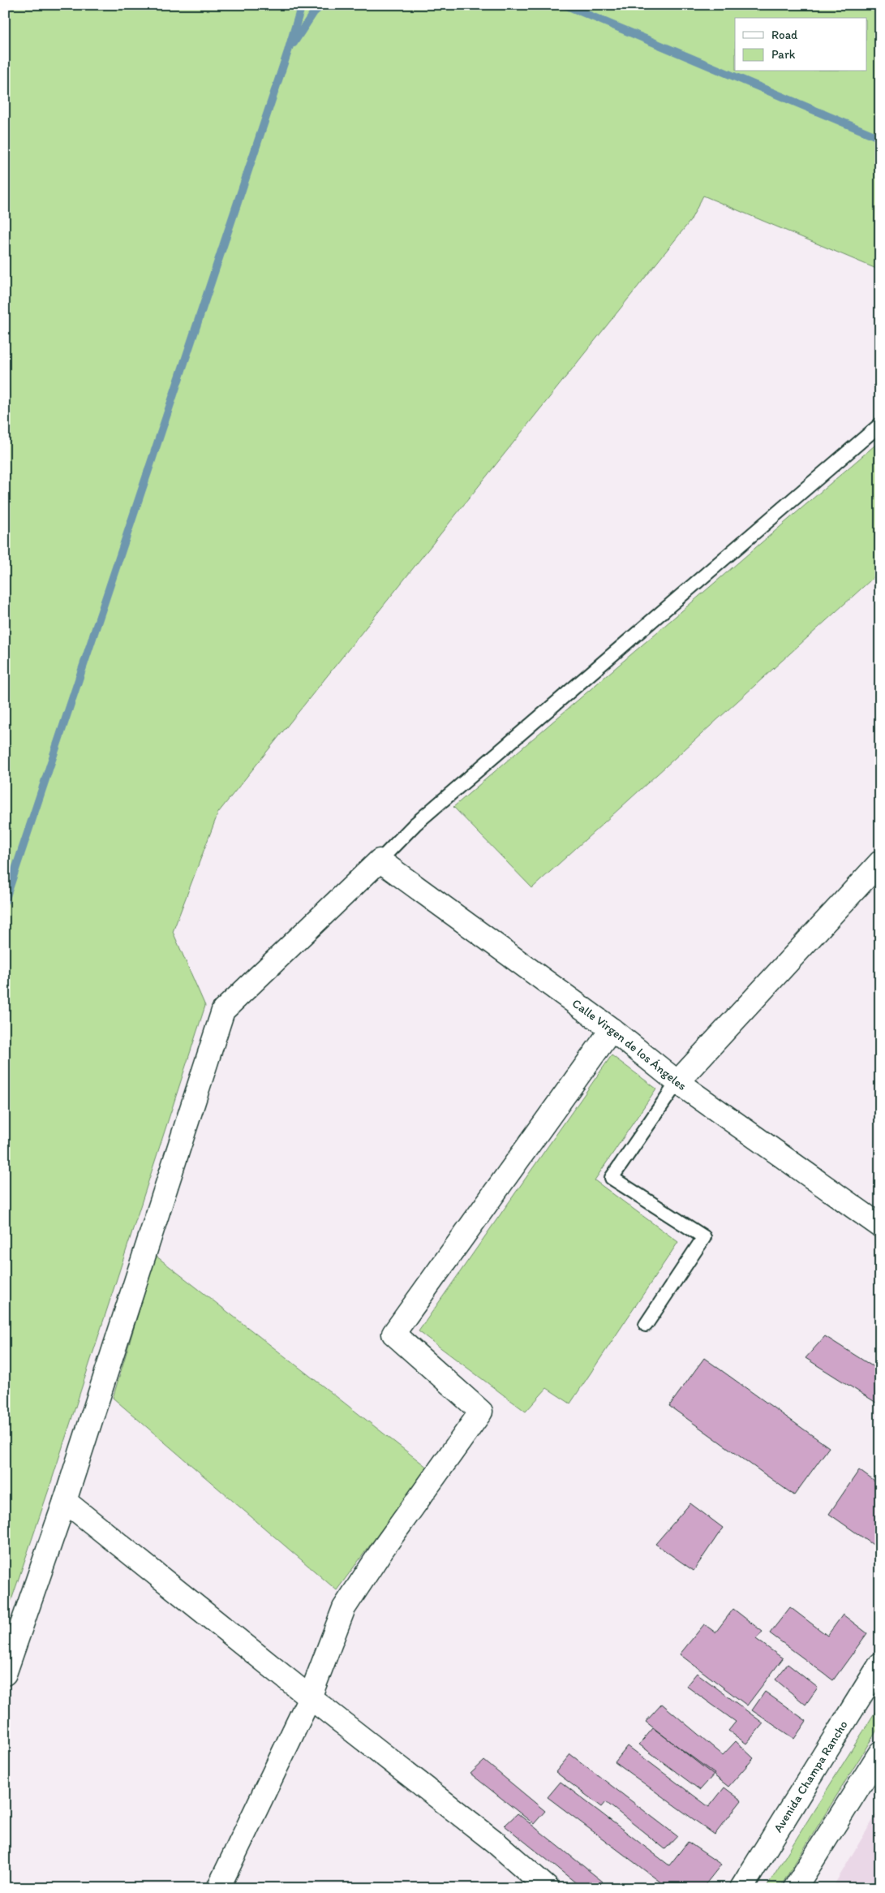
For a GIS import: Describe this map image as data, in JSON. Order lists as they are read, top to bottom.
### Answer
{
  "streets": {
    "street": ["Calle Virgen de los Ángeles", "Avenida Champa Rancho"]
  },
  "legend": ["Road", "Park"]
}
